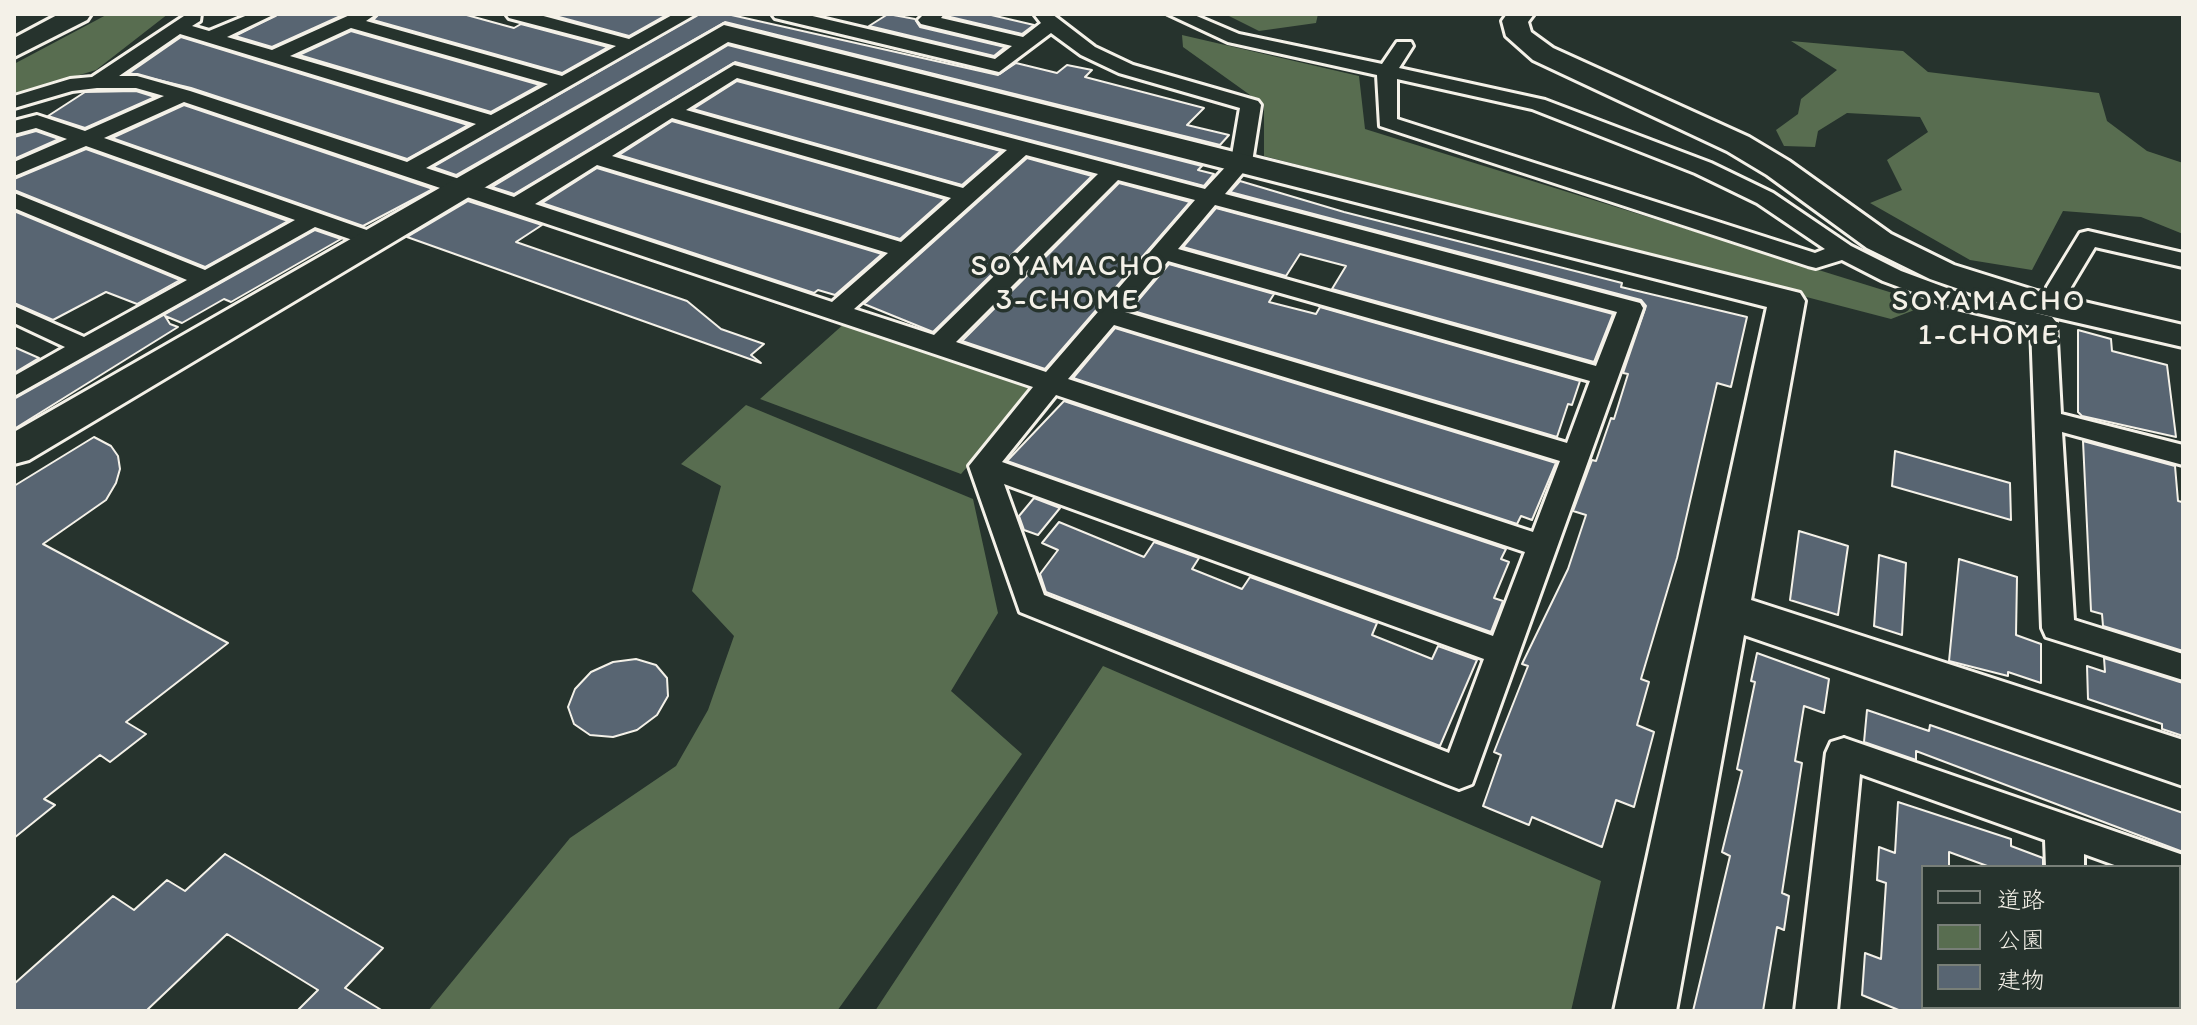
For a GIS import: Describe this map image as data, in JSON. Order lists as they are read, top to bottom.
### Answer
{
  "districts": ["SOYAMACHO 3-CHOME", "SOYAMACHO 1-CHOME"],
  "legend": ["道路", "公園", "建物"]
}
